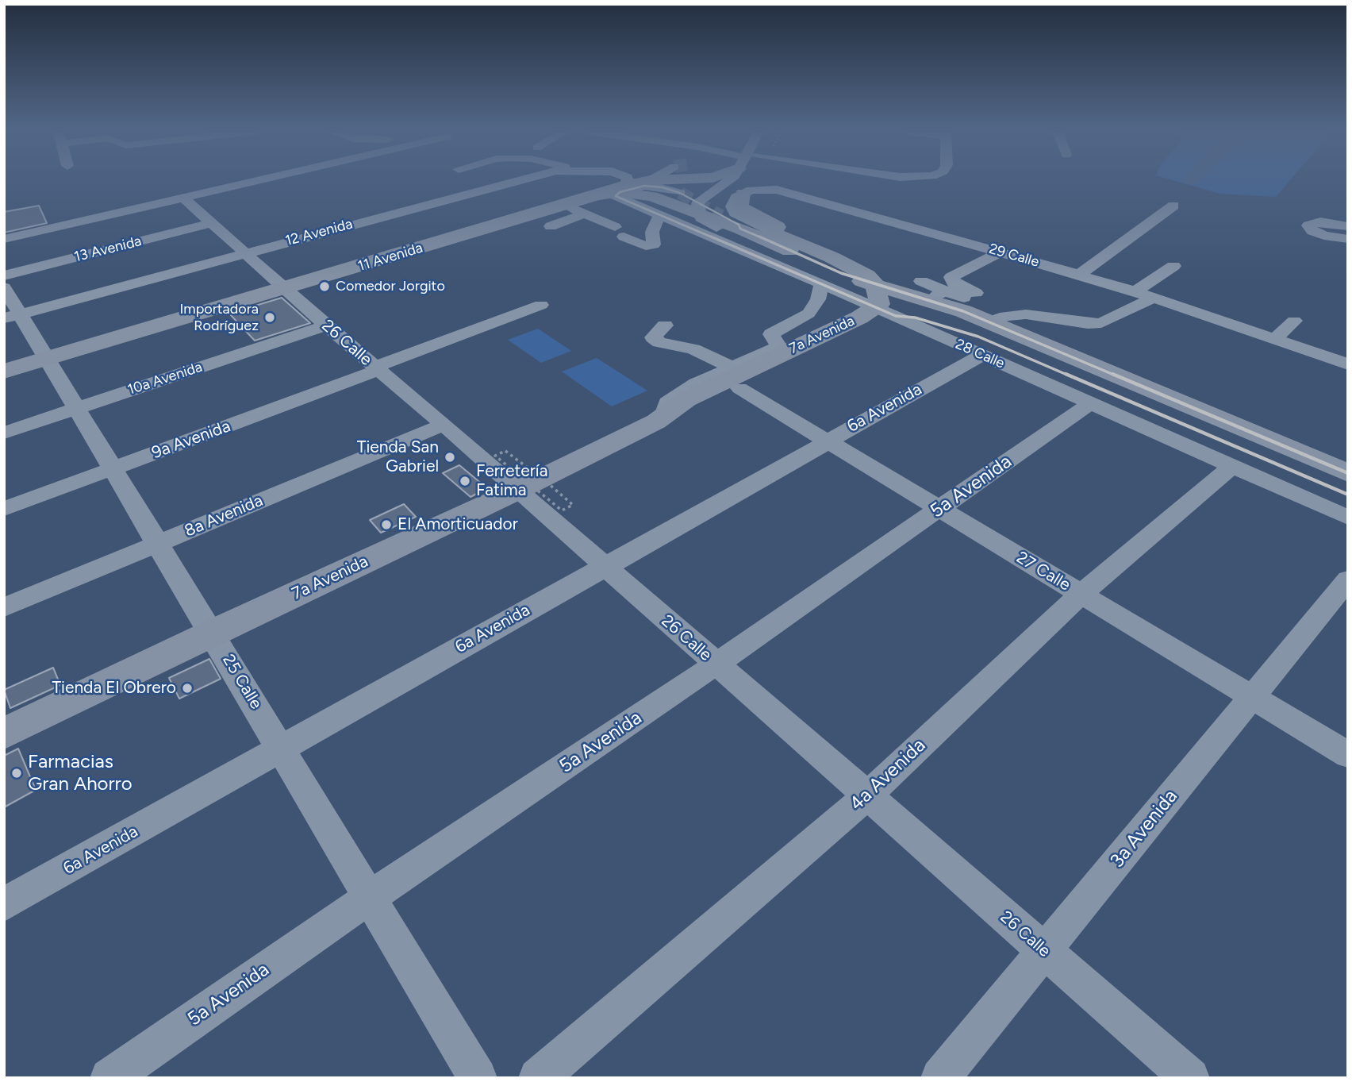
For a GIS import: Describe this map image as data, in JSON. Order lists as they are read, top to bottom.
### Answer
{
  "streets": {
    "main road": ["11 Avenida", "7a Avenida"],
    "street": [
      "12 Avenida",
      "13 Avenida",
      "29 Calle",
      "26 Calle",
      "28 Calle",
      "10a Avenida",
      "6a Avenida",
      "9a Avenida",
      "5a Avenida",
      "8a Avenida",
      "27 Calle",
      "25 Calle",
      "4a Avenida",
      "3a Avenida"
    ]
  },
  "crossings": [
    ["12 Avenida", "11 Avenida"],
    ["12 Avenida", "26 Calle"],
    ["12 Avenida", "25 Calle"],
    ["13 Avenida", "26 Calle"],
    ["29 Calle", "6a Avenida"],
    ["11 Avenida", "26 Calle"],
    ["11 Avenida", "25 Calle"],
    ["7a Avenida", "26 Calle"],
    ["7a Avenida", "28 Calle"],
    ["7a Avenida", "6a Avenida"],
    ["7a Avenida", "27 Calle"],
    ["7a Avenida", "25 Calle"],
    ["26 Calle", "10a Avenida"],
    ["26 Calle", "6a Avenida"],
    ["26 Calle", "9a Avenida"],
    ["26 Calle", "5a Avenida"],
    ["26 Calle", "8a Avenida"],
    ["26 Calle", "4a Avenida"],
    ["26 Calle", "3a Avenida"],
    ["28 Calle", "6a Avenida"],
    ["28 Calle", "5a Avenida"],
    ["28 Calle", "4a Avenida"],
    ["10a Avenida", "25 Calle"],
    ["6a Avenida", "27 Calle"],
    ["6a Avenida", "25 Calle"],
    ["9a Avenida", "25 Calle"],
    ["5a Avenida", "27 Calle"],
    ["5a Avenida", "25 Calle"],
    ["8a Avenida", "25 Calle"],
    ["27 Calle", "4a Avenida"],
    ["27 Calle", "3a Avenida"]
  ],
  "places": [
    "Comedor Jorgito",
    "Importadora Rodríguez",
    "Tienda San Gabriel",
    "Ferretería Fatima",
    "El Amorticuador",
    "Tienda El Obrero",
    "Farmacias Gran Ahorro"
  ]
}
